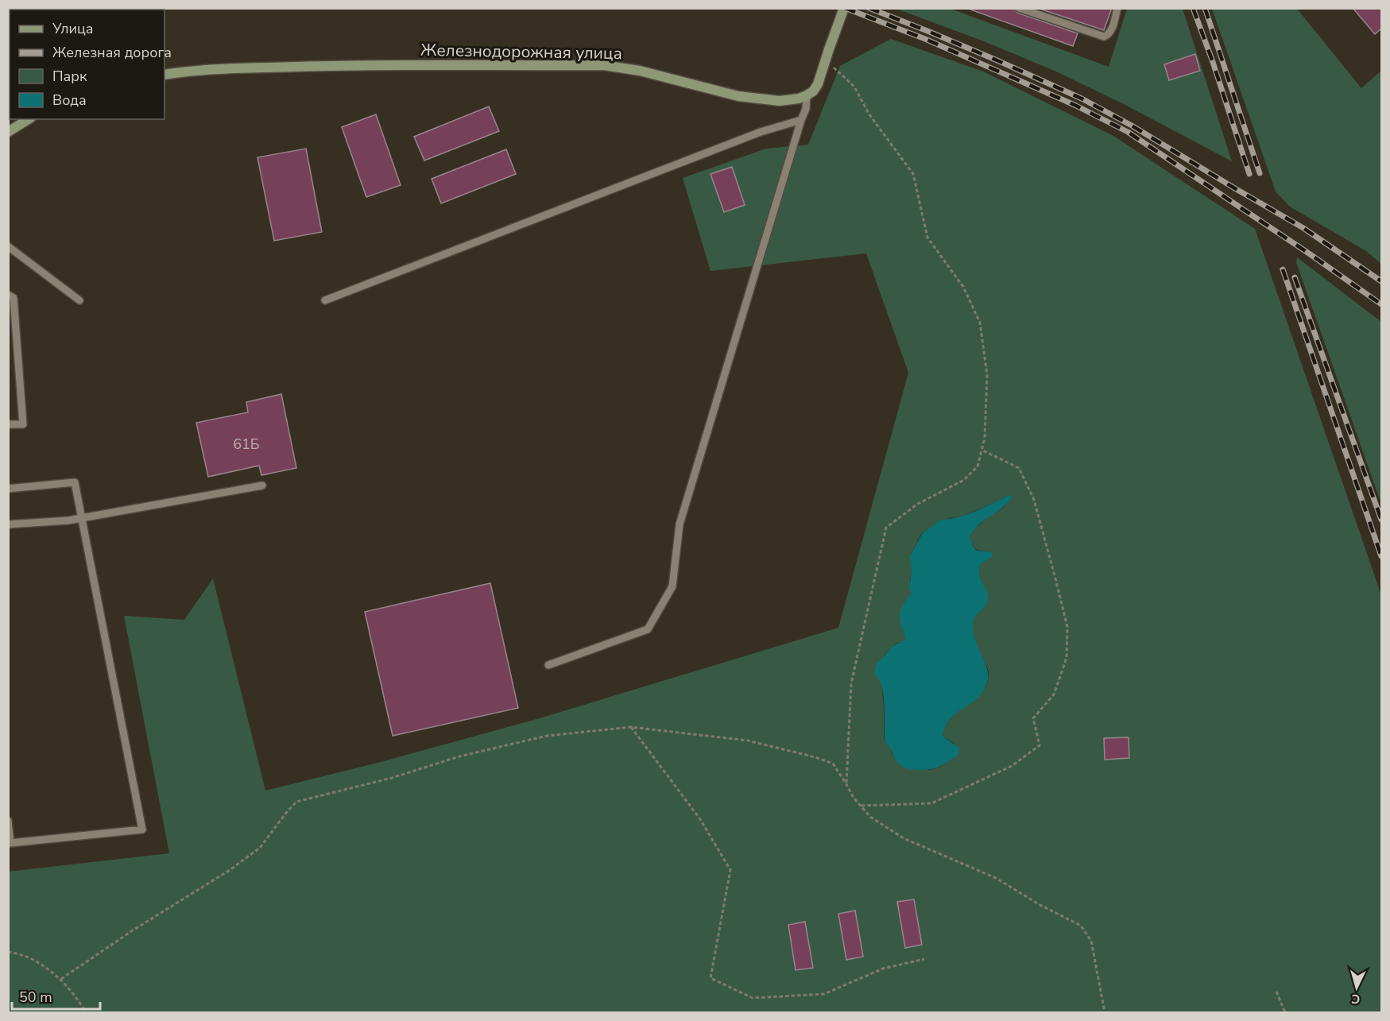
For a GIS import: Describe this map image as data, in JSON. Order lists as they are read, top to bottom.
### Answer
{
  "streets": {
    "street": ["Железнодорожная улица"]
  },
  "house_numbers": ["61Б"],
  "legend": [
    "Улица",
    "Железная дорога",
    "Парк",
    "Вода"
  ],
  "scale_bar": "50 m",
  "north": "bottom"
}
